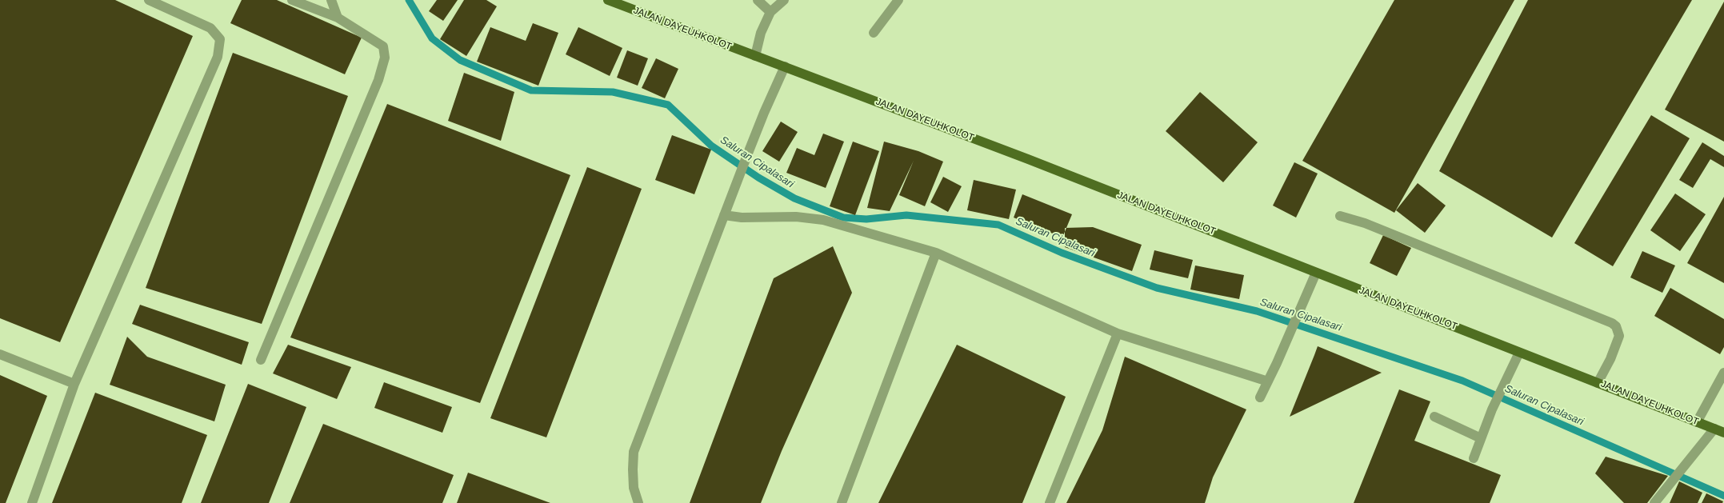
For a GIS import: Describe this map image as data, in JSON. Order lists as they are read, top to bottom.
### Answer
{
  "streets": {
    "main road": ["JALAN DAYEUHKOLOT"]
  },
  "water": ["Saluran Cipalasari"]
}
